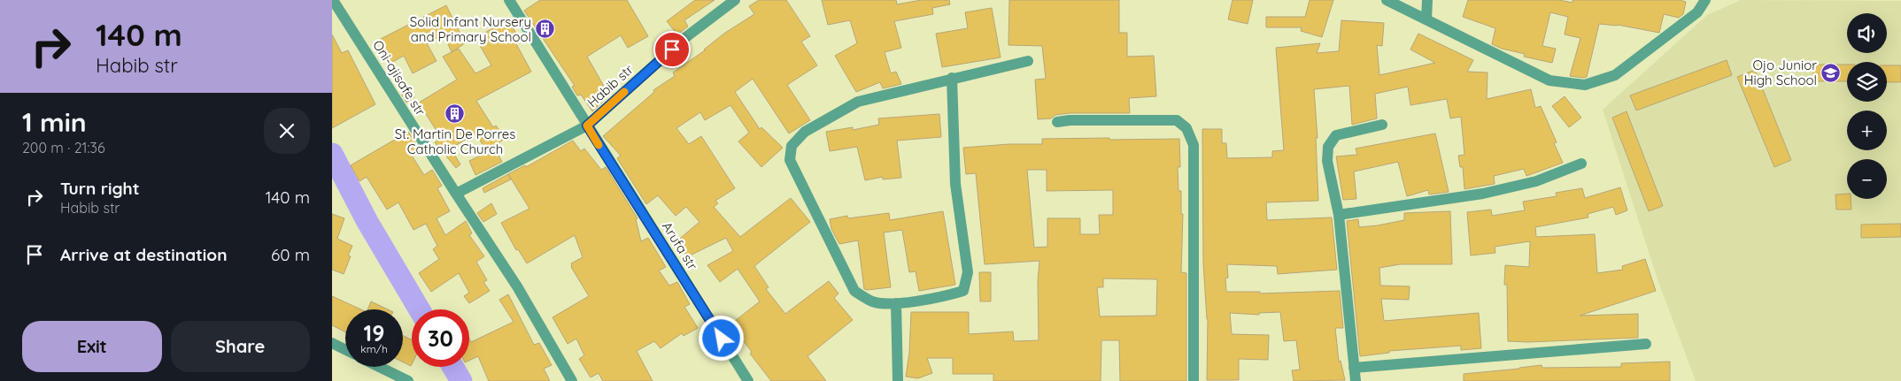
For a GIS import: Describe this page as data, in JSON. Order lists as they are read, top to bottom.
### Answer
{
  "streets": {
    "street": ["Oni-ajisafe str", "Habib str", "Arufa str"]
  },
  "crossings": [
    ["Habib str", "Arufa str"]
  ],
  "places": {
    "building": ["Solid Infant Nursery and Primary School", "St. Martin De Porres Catholic Church"],
    "school or university": ["Ojo Junior High School"]
  },
  "page": {
    "turn": ["140 m", "Habib str"],
    "map_buttons": ["+", "−"],
    "heading": ["1 min", "200 m · 21:36"],
    "list": [
      {
        "name": "Turn right",
        "note": "Habib str",
        "value": "140 m"
      },
      {
        "name": "Arrive at destination",
        "value": "60 m"
      }
    ],
    "speed": "19 km/h",
    "limit": "30",
    "buttons": ["Exit", "Share"]
  }
}
